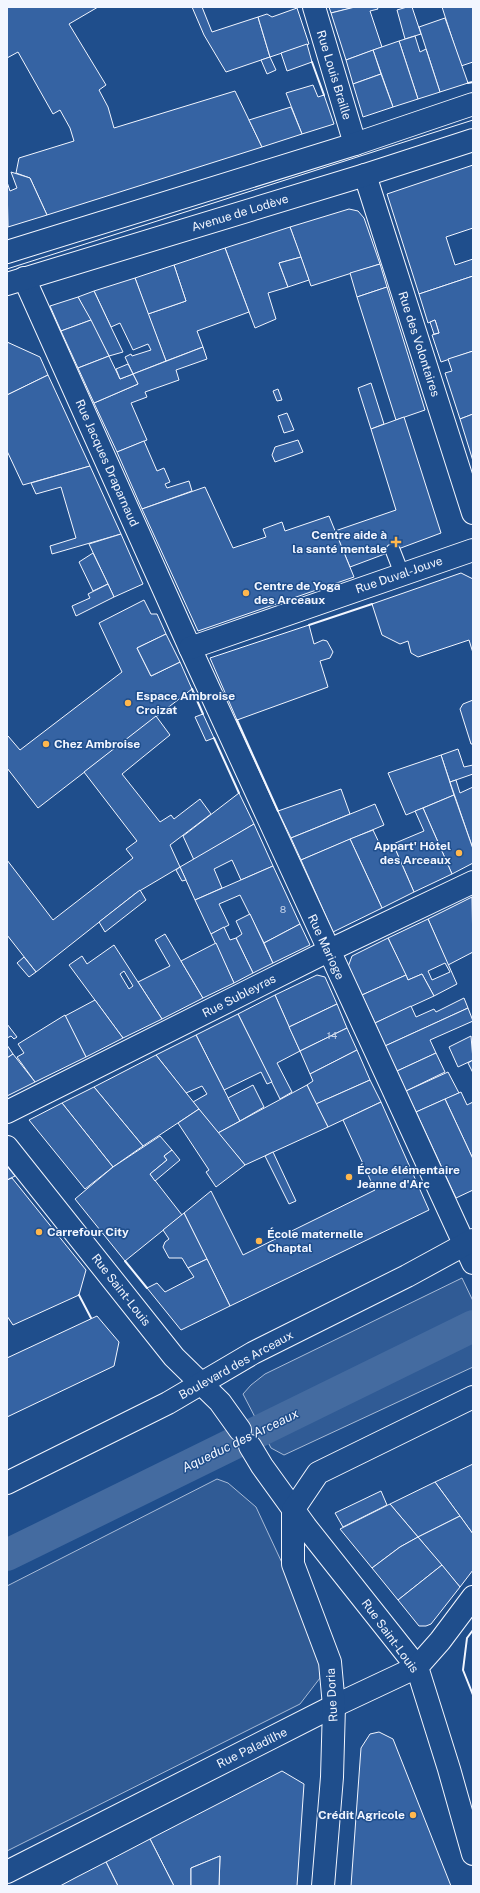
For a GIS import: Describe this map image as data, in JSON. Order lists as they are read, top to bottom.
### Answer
{
  "streets": {
    "street": [
      "Rue Louis Braille",
      "Avenue de Lodève",
      "Rue des Volontaires",
      "Rue Jacques Draparnaud",
      "Rue Duval-Jouve",
      "Rue Marioge",
      "Rue Subleyras",
      "Rue Saint-Louis",
      "Boulevard des Arceaux",
      "Rue Doria",
      "Rue Paladilhe"
    ]
  },
  "crossings": [
    ["Avenue de Lodève", "Rue des Volontaires"],
    ["Avenue de Lodève", "Rue Jacques Draparnaud"],
    ["Rue Jacques Draparnaud", "Rue Duval-Jouve"],
    ["Rue Jacques Draparnaud", "Rue Marioge"],
    ["Rue Duval-Jouve", "Rue Marioge"],
    ["Rue Marioge", "Rue Subleyras"],
    ["Rue Marioge", "Boulevard des Arceaux"],
    ["Rue Saint-Louis", "Boulevard des Arceaux"],
    ["Rue Saint-Louis", "Rue Doria"],
    ["Rue Saint-Louis", "Rue Paladilhe"],
    ["Rue Doria", "Rue Paladilhe"]
  ],
  "water": ["Aqueduc des Arceaux"],
  "places": {
    "health": ["Centre aide à la santé mentale"],
    "other": [
      "Centre de Yoga des Arceaux",
      "Espace Ambroise Croizat",
      "Chez Ambroise",
      "Appart' Hôtel des Arceaux",
      "École élémentaire Jeanne d'Arc",
      "Carrefour City",
      "École maternelle Chaptal",
      "Crédit Agricole"
    ]
  },
  "house_numbers": ["8", "14"]
}
